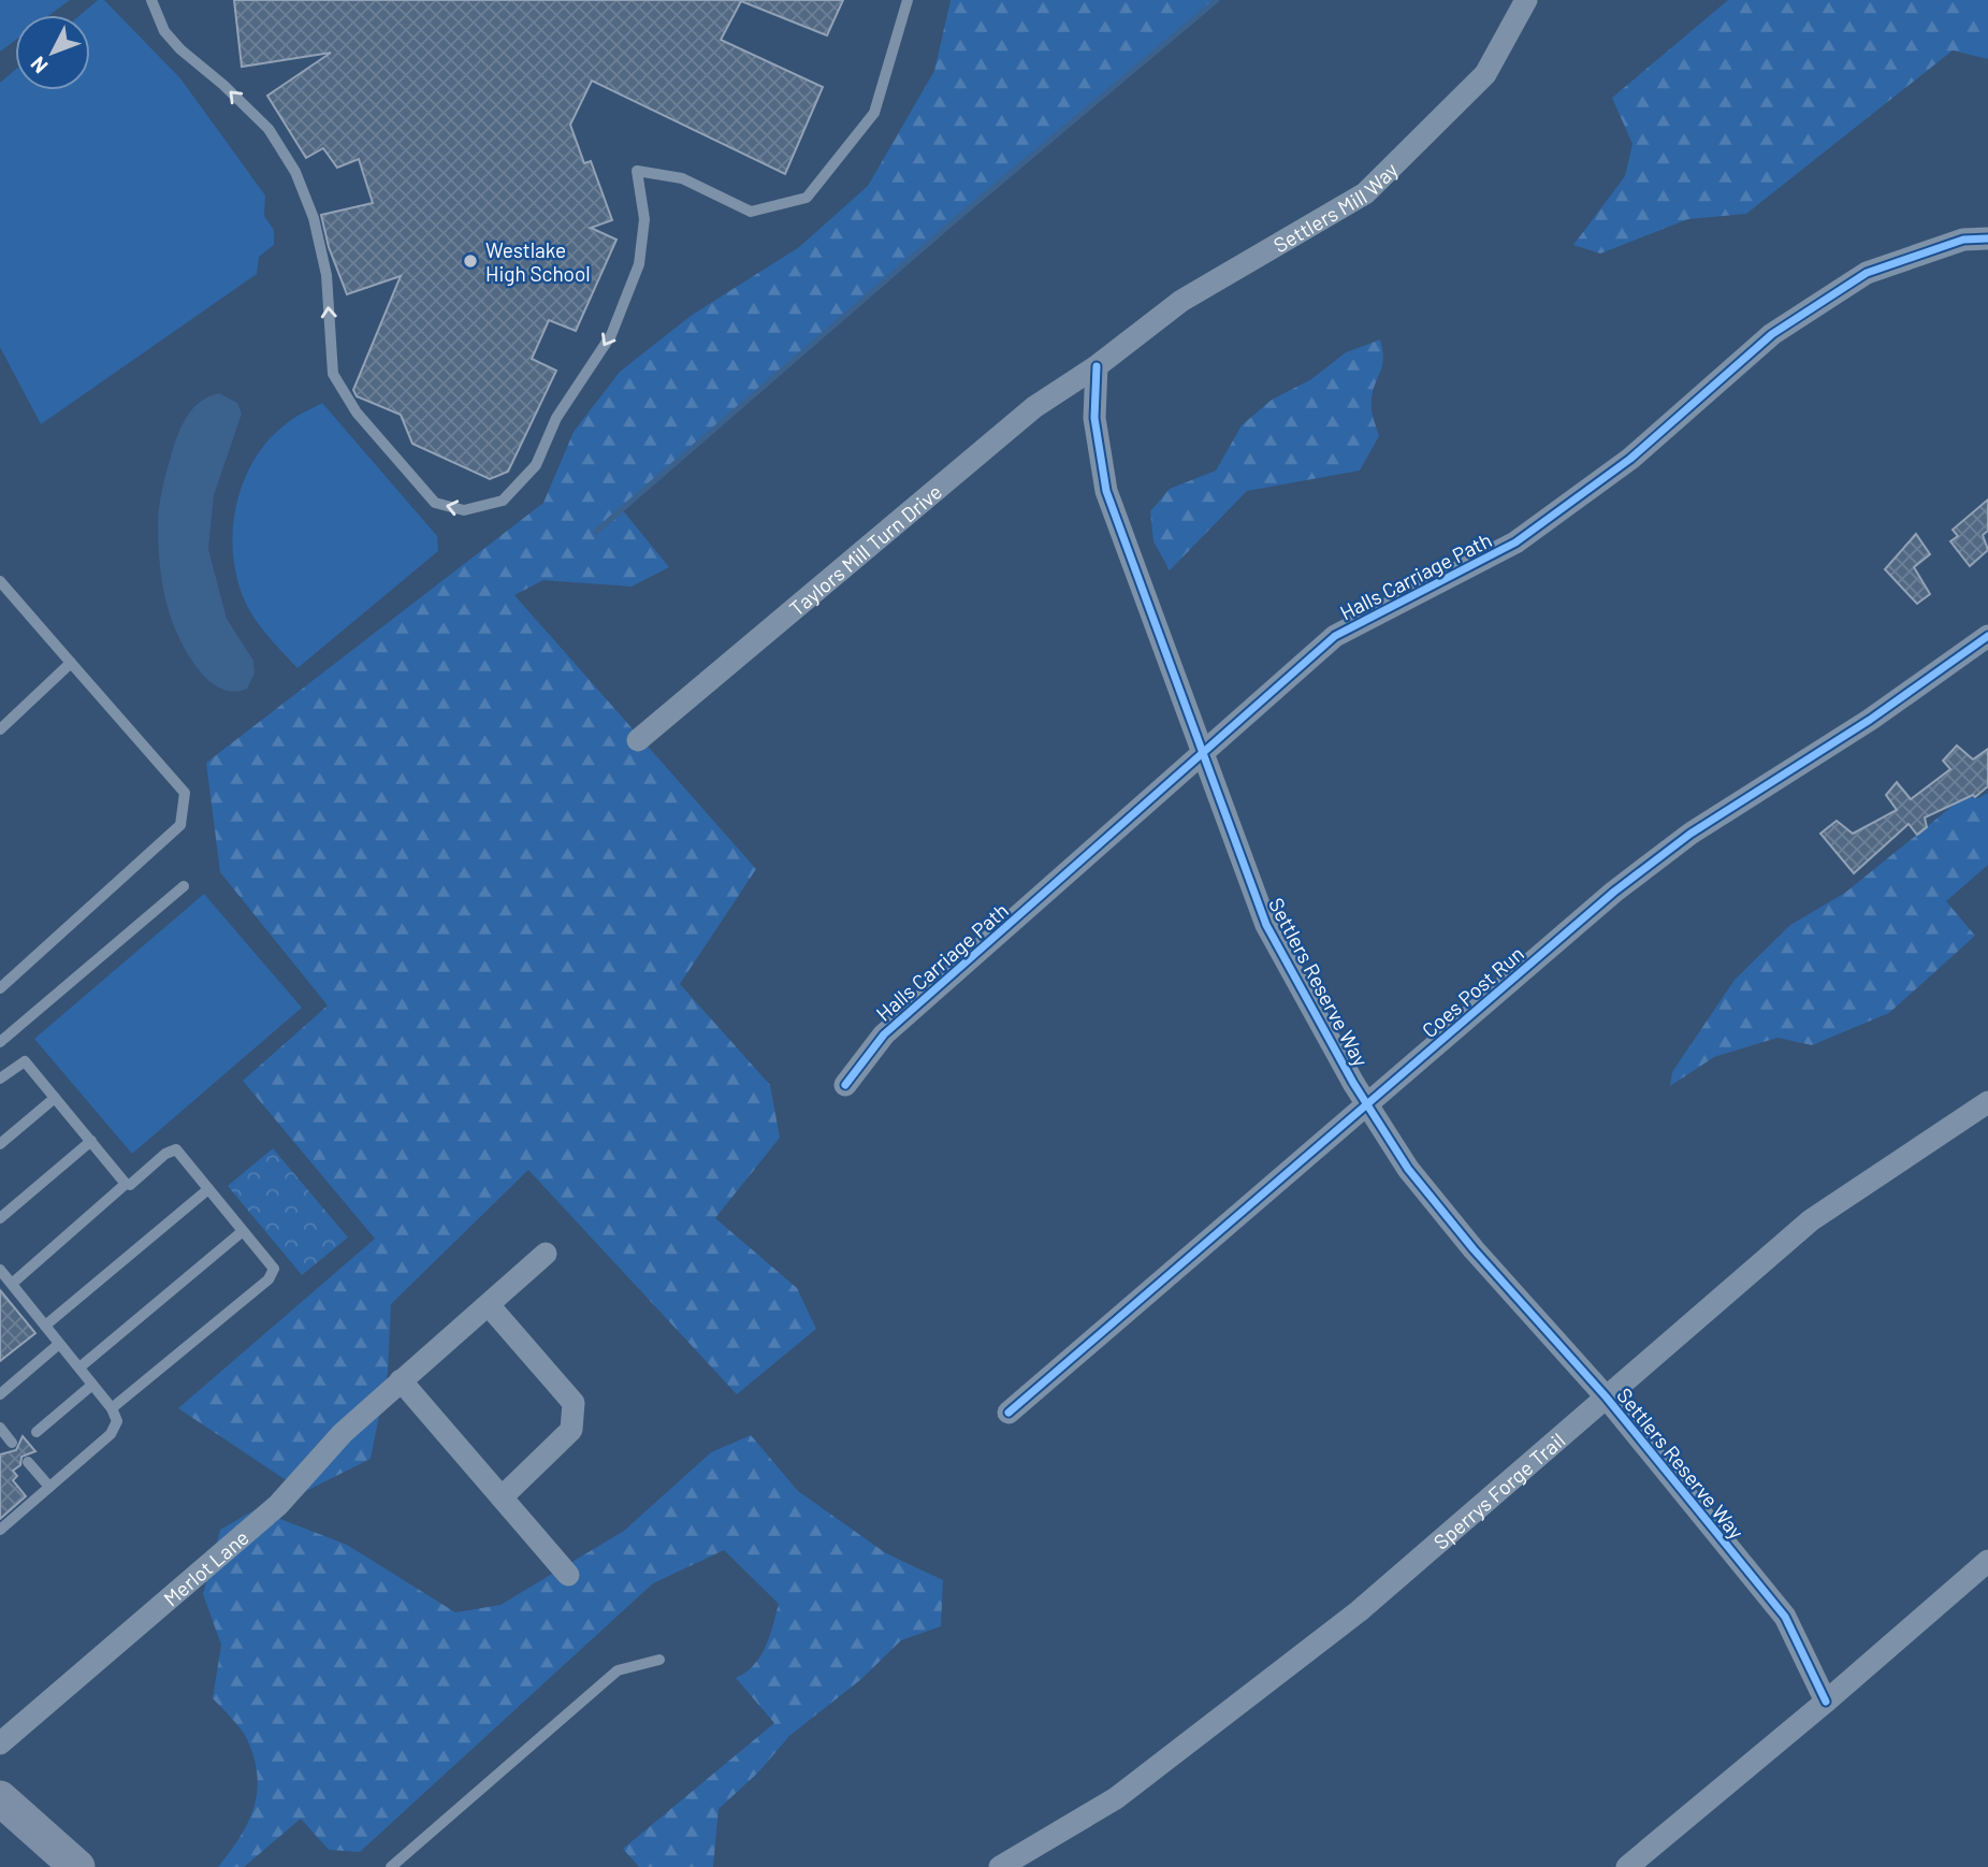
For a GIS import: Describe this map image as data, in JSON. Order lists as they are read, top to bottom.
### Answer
{
  "streets": {
    "street": [
      "Settlers Mill Way",
      "Taylors Mill Turn Drive",
      "Halls Carriage Path",
      "Settlers Reserve Way",
      "Coes Post Run",
      "Sperrys Forge Trail",
      "Merlot Lane"
    ]
  },
  "crossings": [
    ["Settlers Mill Way", "Taylors Mill Turn Drive"],
    ["Settlers Mill Way", "Settlers Reserve Way"],
    ["Taylors Mill Turn Drive", "Settlers Reserve Way"],
    ["Halls Carriage Path", "Settlers Reserve Way"],
    ["Settlers Reserve Way", "Coes Post Run"],
    ["Settlers Reserve Way", "Sperrys Forge Trail"]
  ],
  "places": ["Westlake High School"],
  "north": "bottom left"
}
